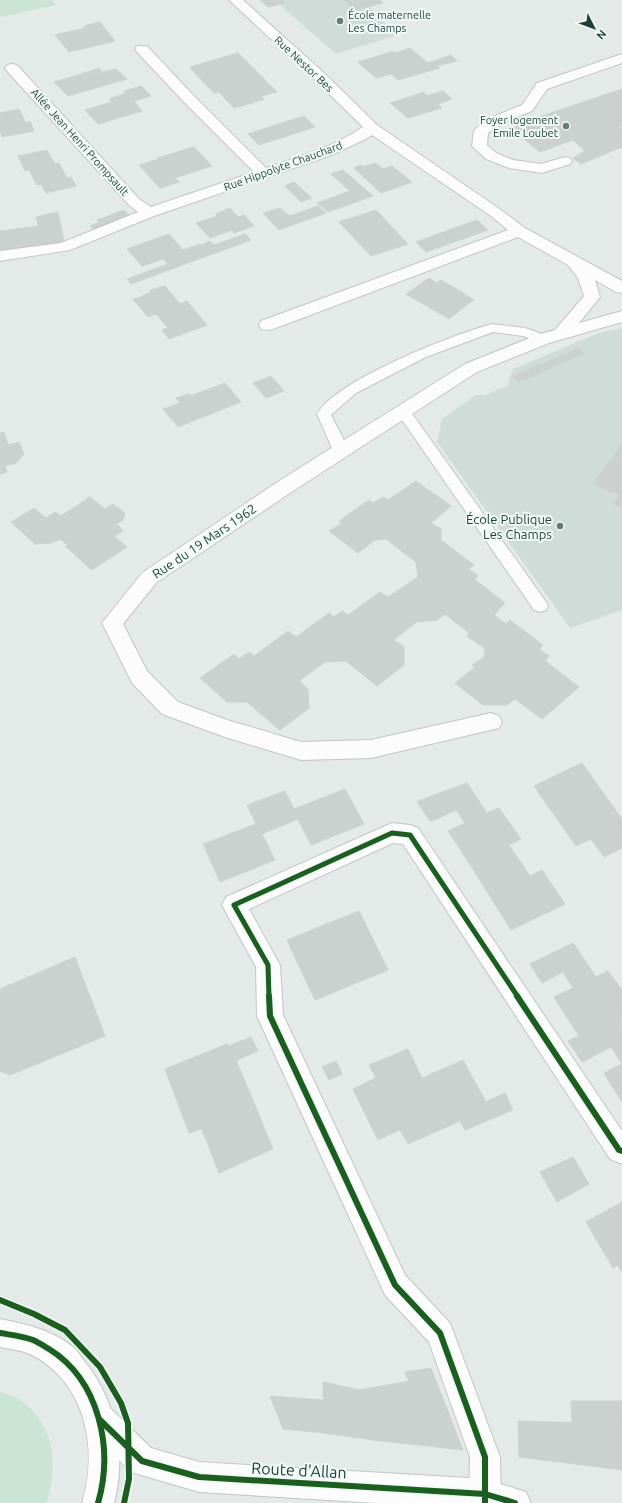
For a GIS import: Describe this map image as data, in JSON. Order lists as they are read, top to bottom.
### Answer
{
  "streets": {
    "street": [
      "Rue Nestor Bes",
      "Allée Jean Henri Prompsault",
      "Rue Hippolyte Chauchard",
      "Rue du 19 Mars 1962",
      "Route d'Allan"
    ]
  },
  "crossings": [
    ["Rue Nestor Bes", "Rue Hippolyte Chauchard"],
    ["Allée Jean Henri Prompsault", "Rue Hippolyte Chauchard"]
  ],
  "places": ["École maternelle Les Champs", "Foyer logement Emile Loubet", "École Publique Les Champs"],
  "north": "bottom right"
}
